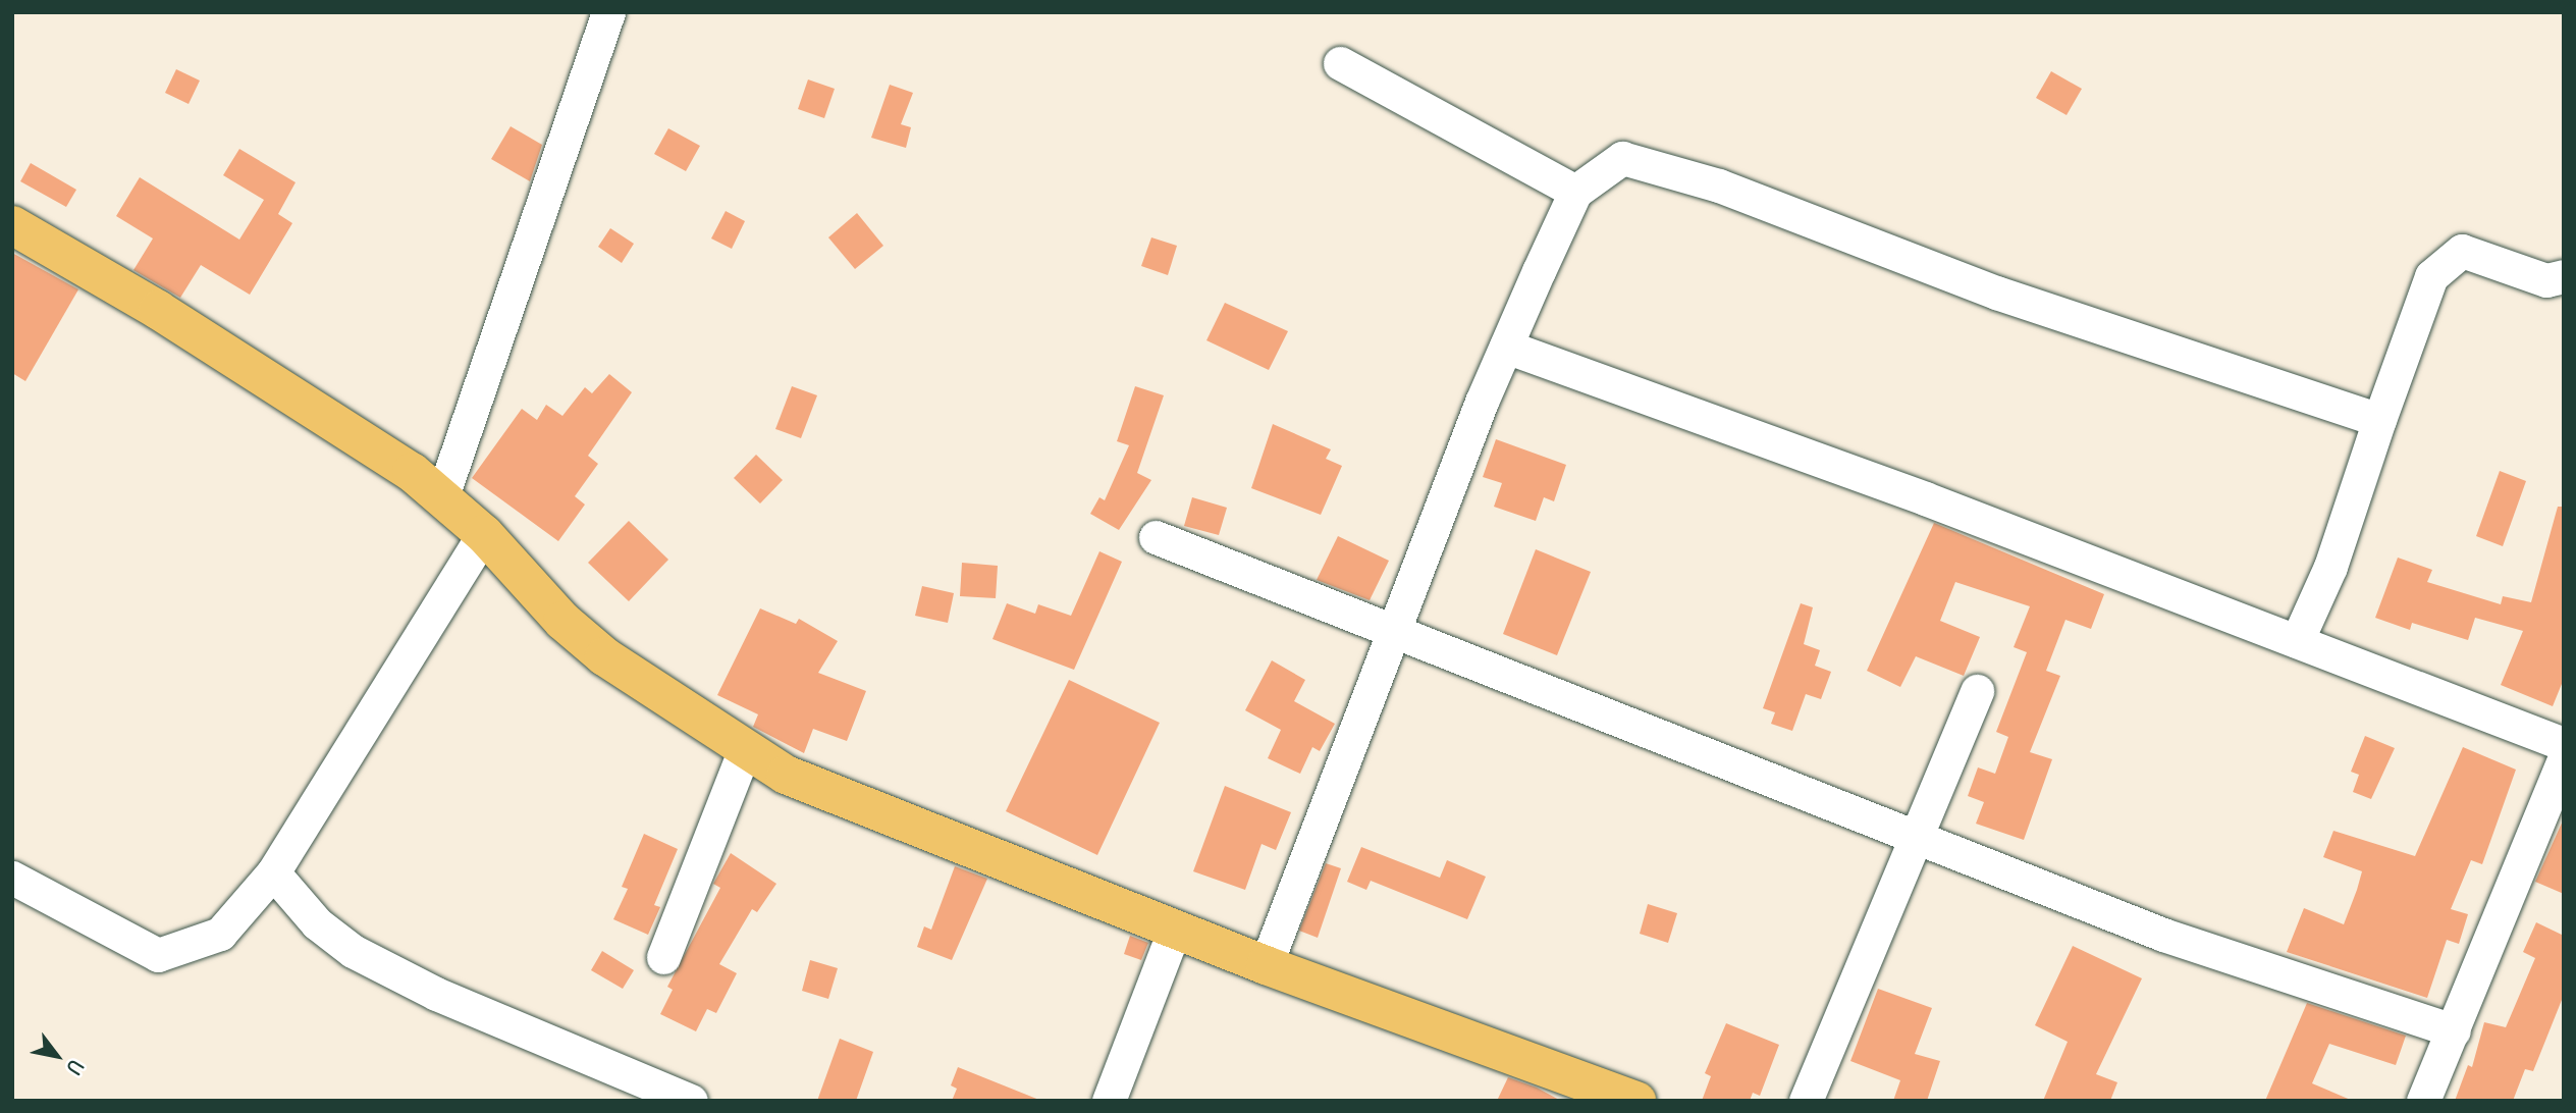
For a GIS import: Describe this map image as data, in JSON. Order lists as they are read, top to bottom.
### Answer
{
  "north": "bottom right"
}
